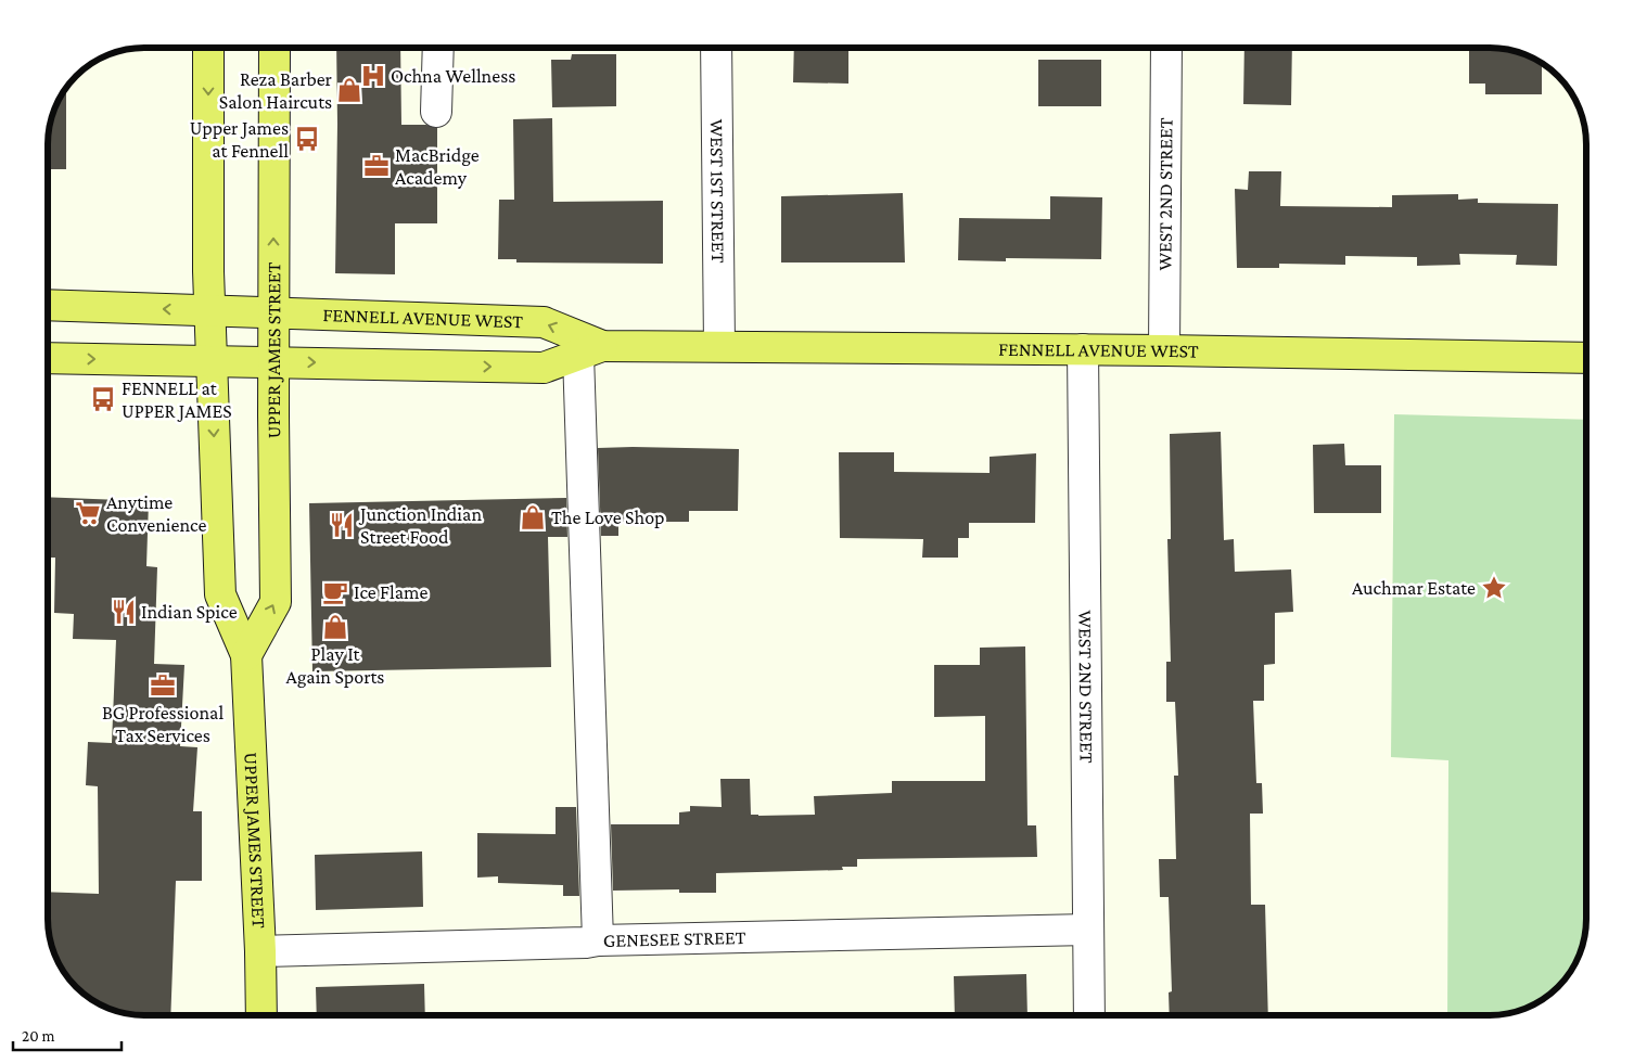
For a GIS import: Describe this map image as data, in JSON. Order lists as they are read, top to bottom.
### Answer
{
  "streets": {
    "main road": ["FENNELL AVENUE WEST", "UPPER JAMES STREET"],
    "street": ["WEST 1ST STREET", "WEST 2ND STREET", "GENESEE STREET"]
  },
  "crossings": [
    ["WEST 1ST STREET", "FENNELL AVENUE WEST"],
    ["WEST 2ND STREET", "FENNELL AVENUE WEST"],
    ["WEST 2ND STREET", "GENESEE STREET"],
    ["FENNELL AVENUE WEST", "UPPER JAMES STREET"],
    ["UPPER JAMES STREET", "GENESEE STREET"]
  ],
  "places": {
    "hospital": ["Ochna Wellness"],
    "shop": ["Reza Barber Salon Haircuts", "The Love Shop", "Play It Again Sports"],
    "bus stop": ["Upper James at Fennell", "FENNELL at UPPER JAMES"],
    "office": ["MacBridge Academy", "BG Professional Tax Services"],
    "supermarket": ["Anytime Convenience"],
    "restaurant": ["Junction Indian Street Food", "Indian Spice"],
    "place": ["Auchmar Estate"],
    "cafe": ["Ice Flame"]
  },
  "scale_bar": "20 m"
}
